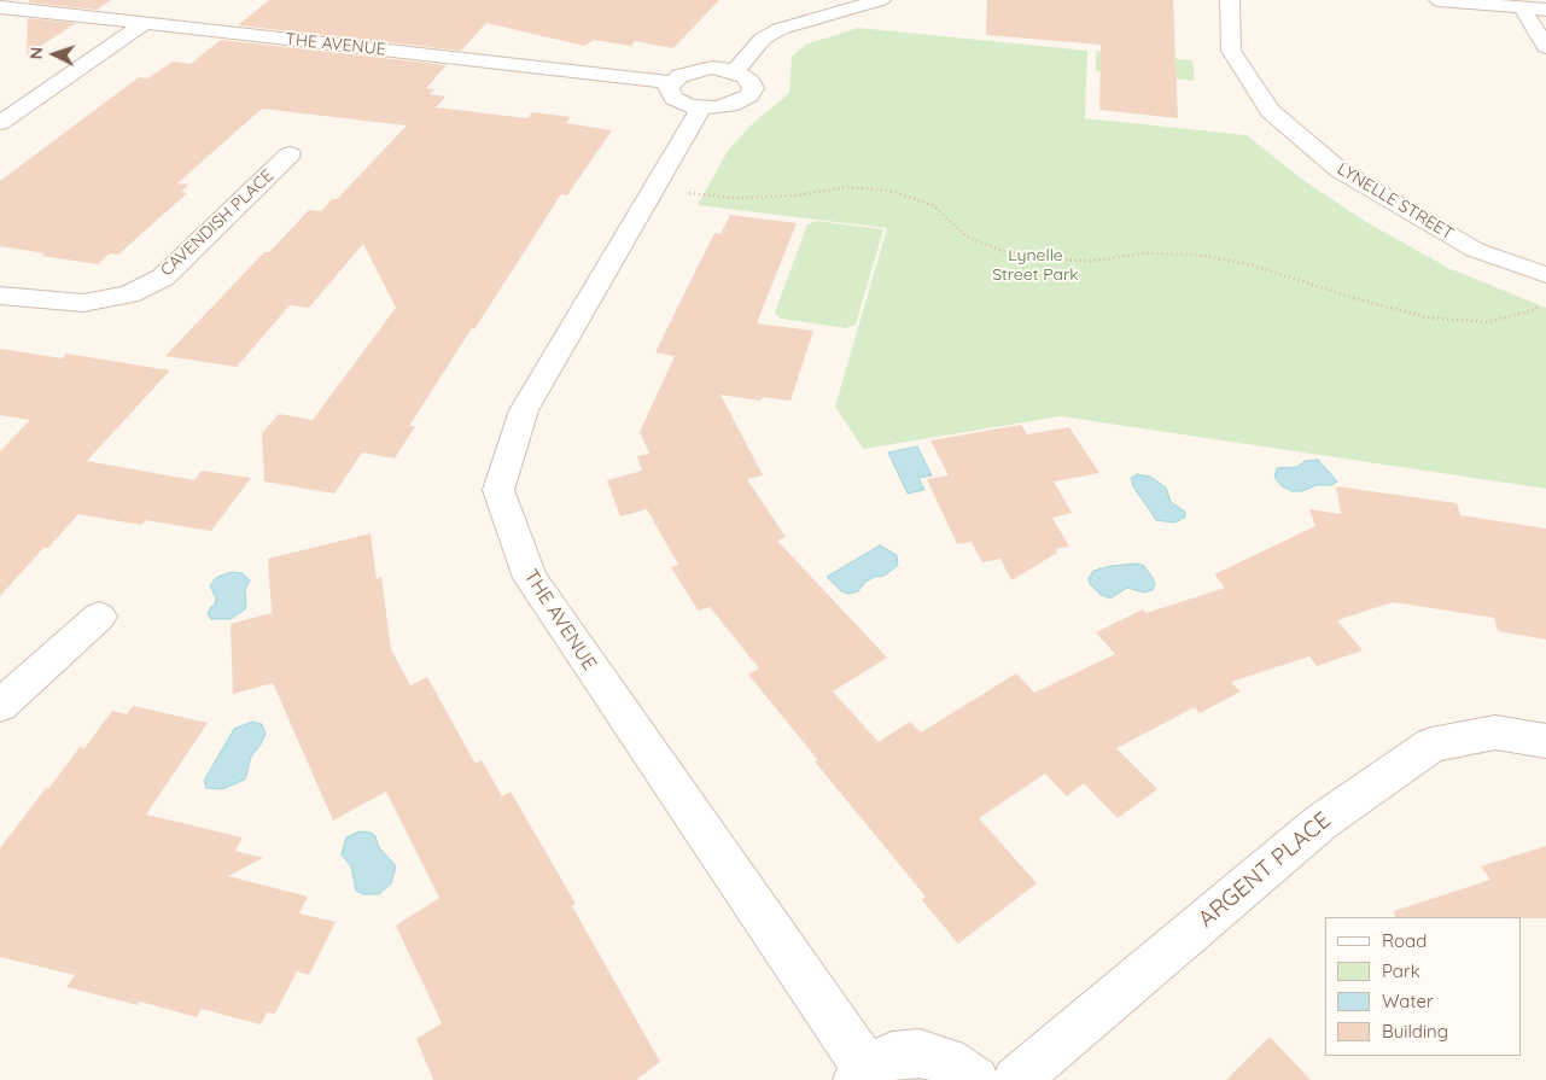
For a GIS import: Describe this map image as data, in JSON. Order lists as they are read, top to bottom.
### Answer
{
  "streets": {
    "street": [
      "THE AVENUE",
      "LYNELLE STREET",
      "CAVENDISH PLACE",
      "ARGENT PLACE"
    ]
  },
  "parks": ["Lynelle Street Park"],
  "legend": [
    "Road",
    "Park",
    "Water",
    "Building"
  ],
  "north": "left"
}
